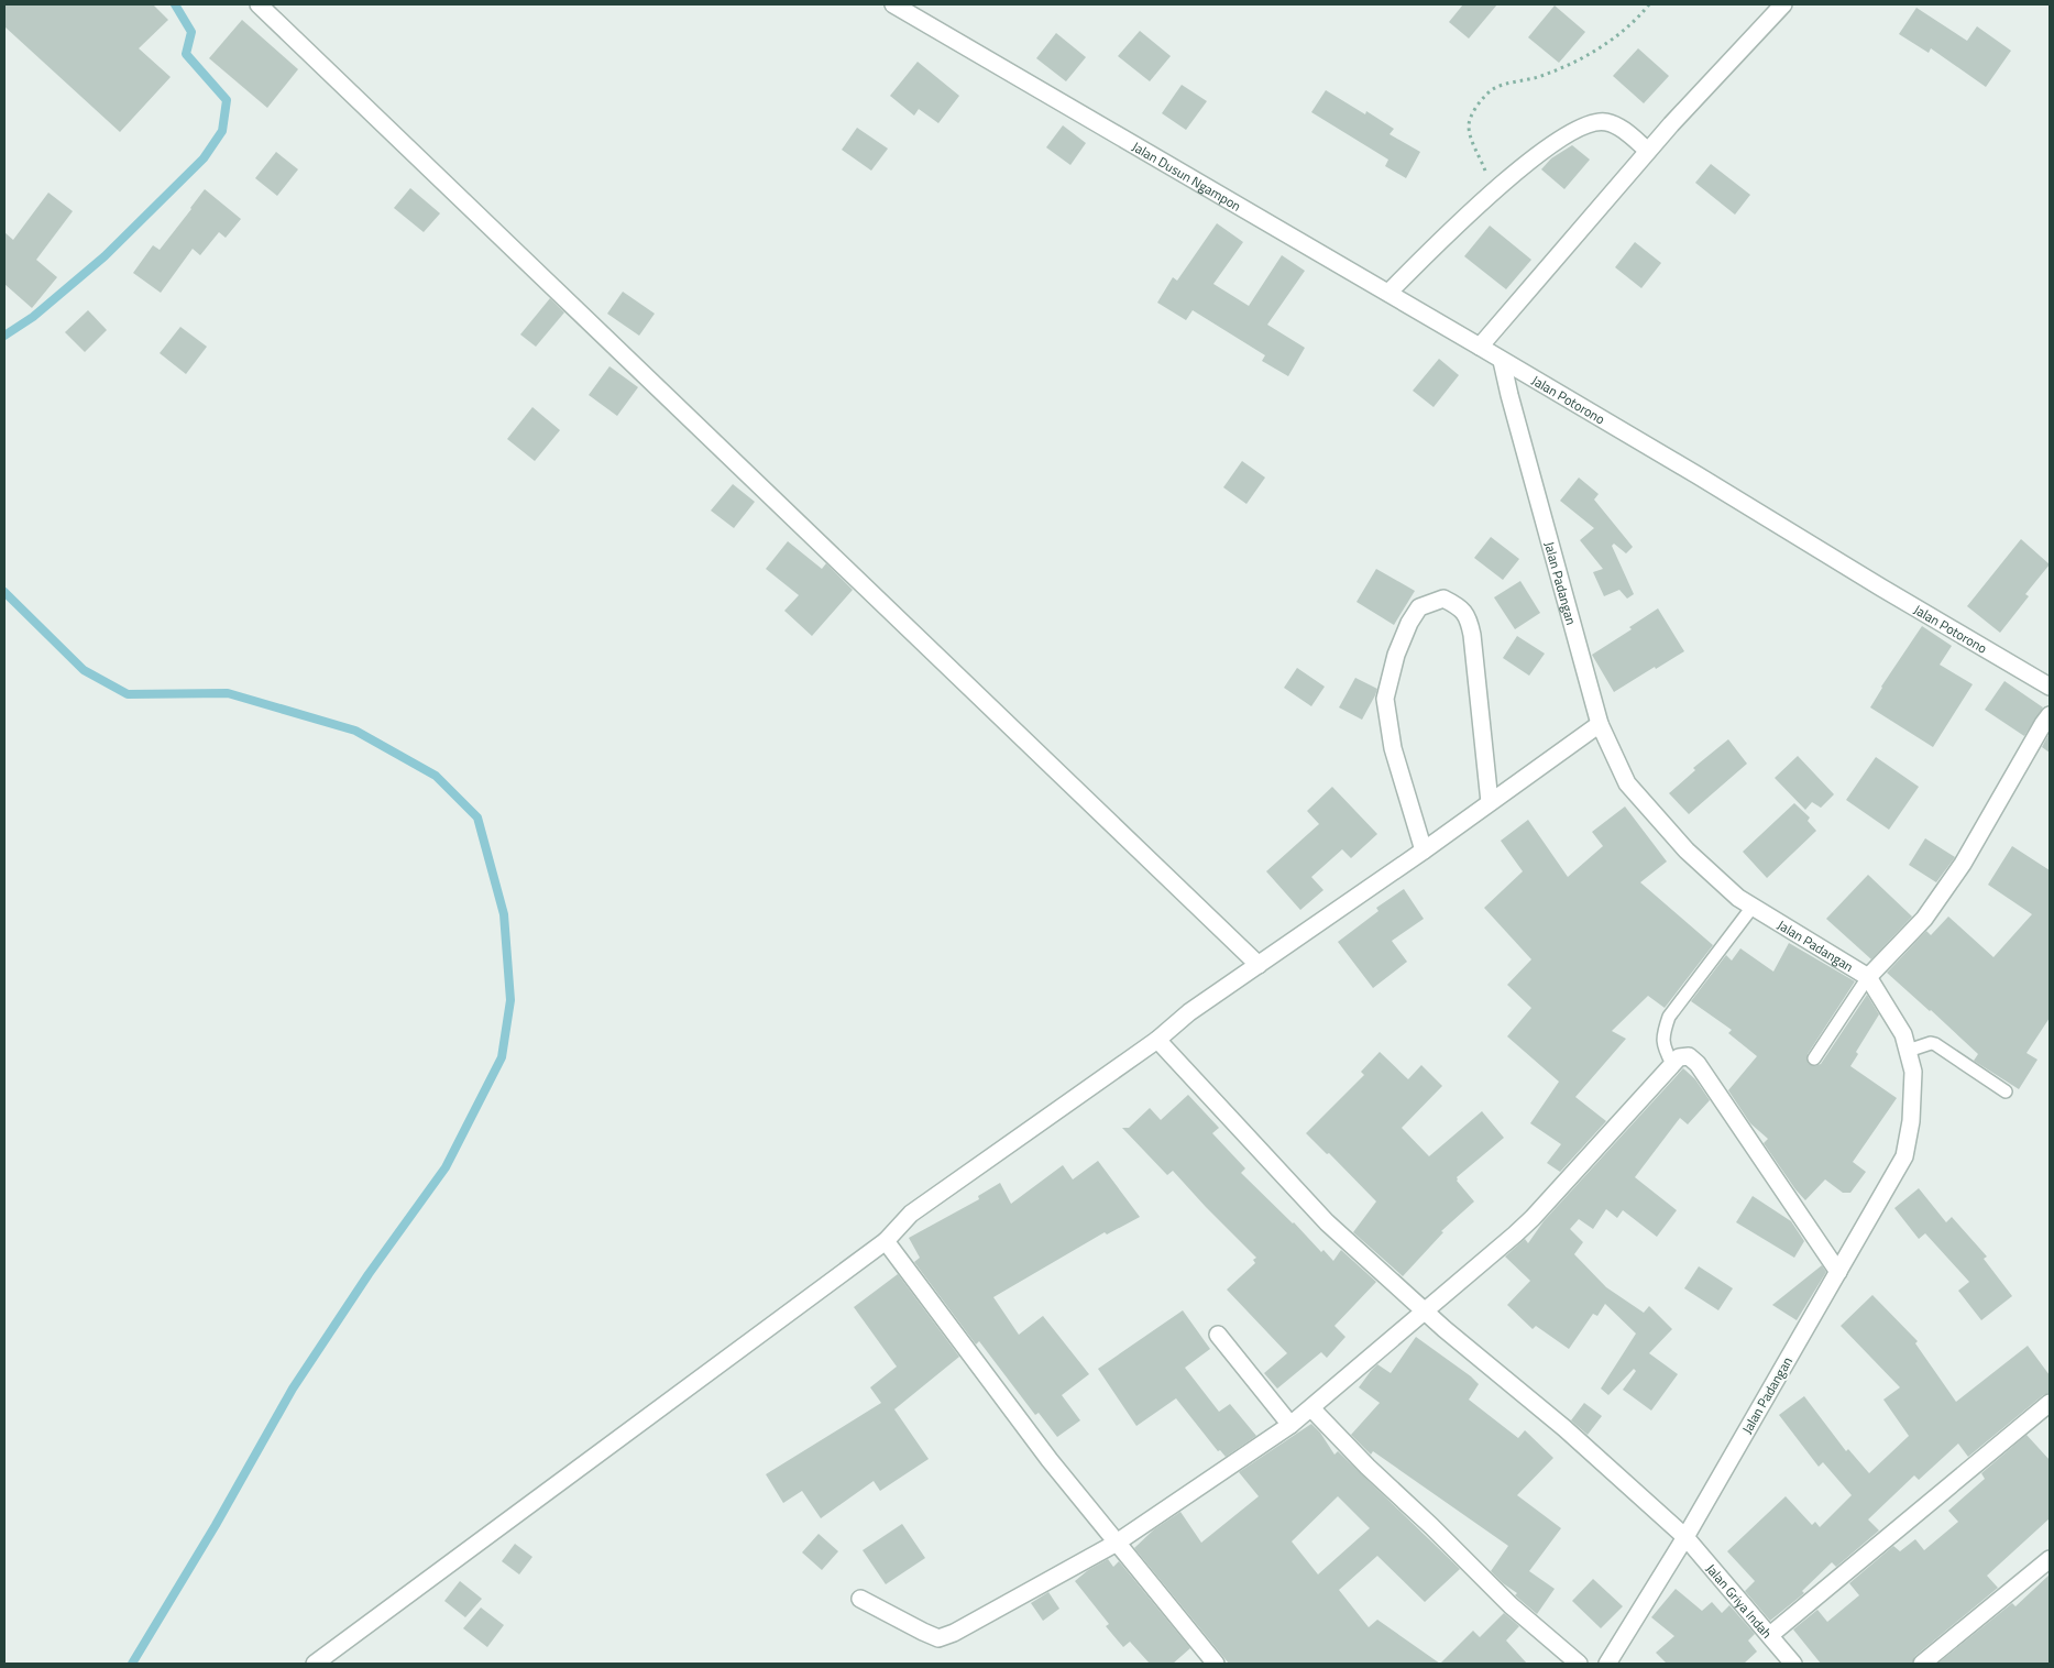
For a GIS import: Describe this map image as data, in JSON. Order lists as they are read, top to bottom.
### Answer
{
  "streets": {
    "street": [
      "Jalan Dusun Ngampon",
      "Jalan Potorono",
      "Jalan Padangan",
      "Jalan Griya Indah"
    ]
  },
  "crossings": [
    ["Jalan Dusun Ngampon", "Jalan Potorono"],
    ["Jalan Potorono", "Jalan Padangan"],
    ["Jalan Padangan", "Jalan Griya Indah"]
  ]
}
